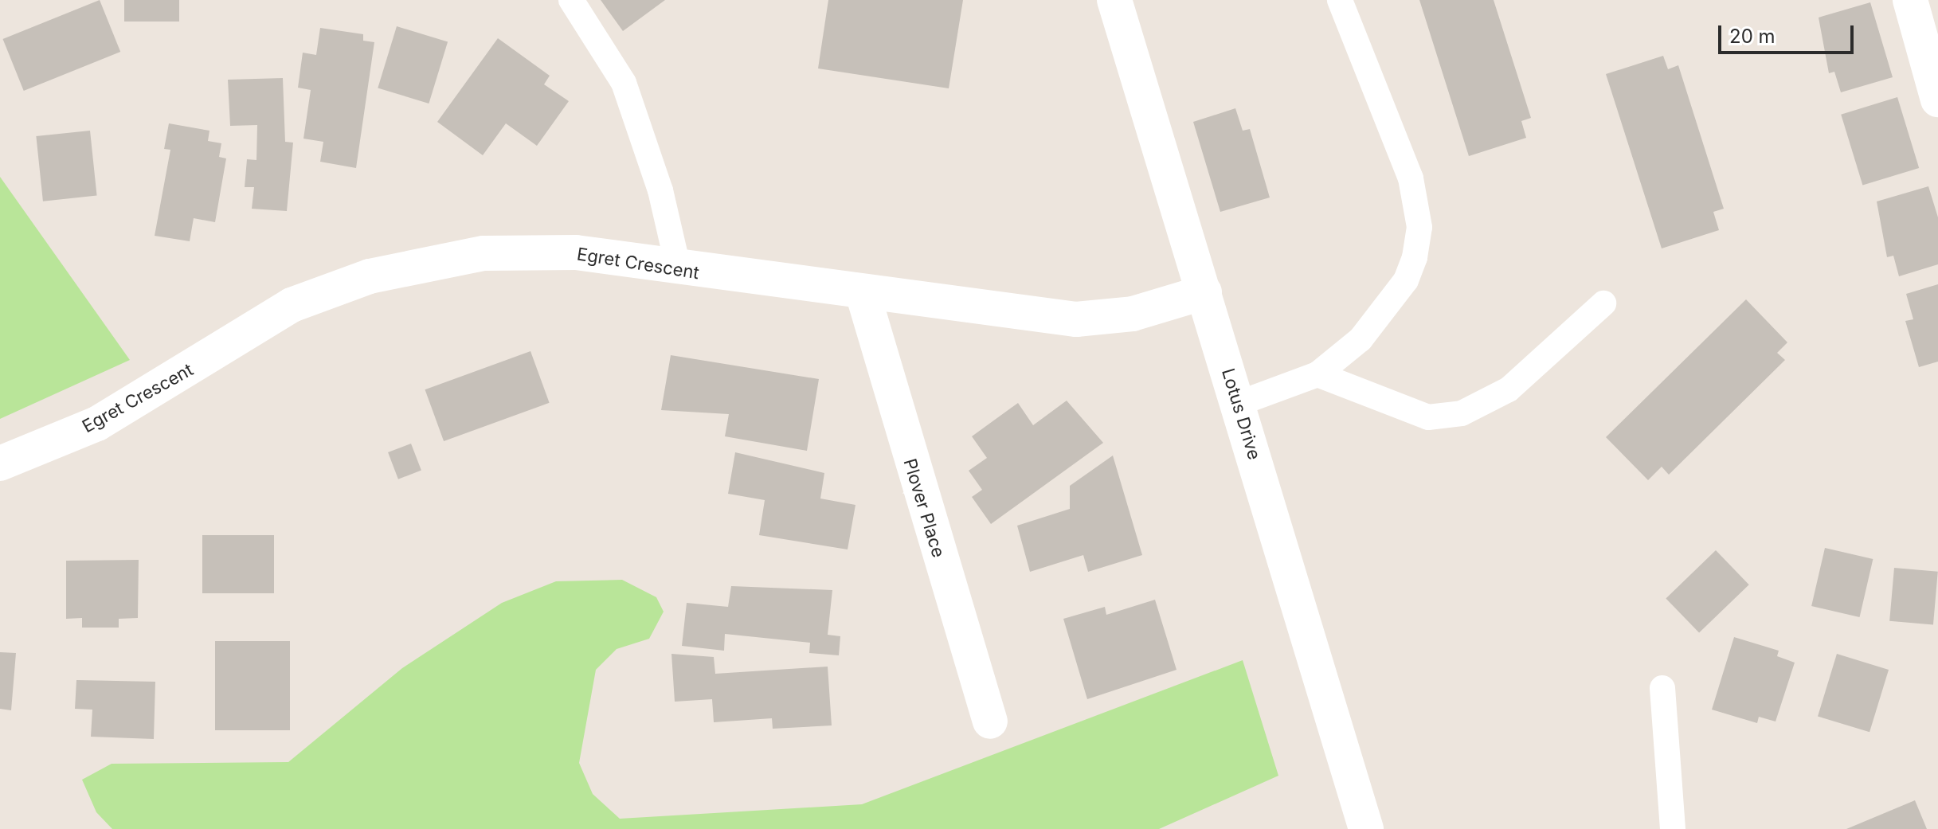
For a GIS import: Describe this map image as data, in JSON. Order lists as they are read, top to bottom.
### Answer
{
  "streets": {
    "street": ["Egret Crescent", "Lotus Drive", "Plover Place"]
  },
  "crossings": [
    ["Egret Crescent", "Lotus Drive"],
    ["Egret Crescent", "Plover Place"]
  ],
  "scale_bar": "20 m"
}
